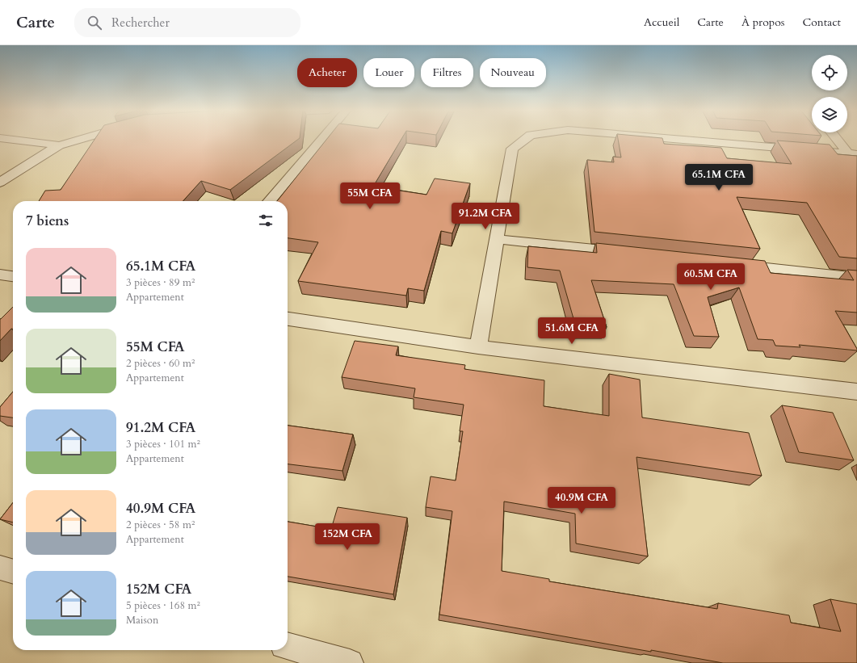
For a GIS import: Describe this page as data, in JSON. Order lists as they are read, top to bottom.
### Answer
{
  "page": {
    "header": "Carte",
    "search": "Rechercher",
    "nav": [
      "Accueil",
      "Carte",
      "À propos",
      "Contact"
    ],
    "chip": [
      "Acheter",
      "Louer",
      "Filtres",
      "Nouveau"
    ],
    "price": [
      "65.1M CFA",
      "55M CFA",
      "91.2M CFA",
      "60.5M CFA",
      "51.6M CFA",
      "40.9M CFA",
      "152M CFA"
    ],
    "heading": "7 biens",
    "list": [
      {
        "name": "65.1M CFA",
        "note": "3 pièces · 89 m² · Appartement"
      },
      {
        "name": "55M CFA",
        "note": "2 pièces · 60 m² · Appartement"
      },
      {
        "name": "91.2M CFA",
        "note": "3 pièces · 101 m² · Appartement"
      },
      {
        "name": "40.9M CFA",
        "note": "2 pièces · 58 m² · Appartement"
      },
      {
        "name": "152M CFA",
        "note": "5 pièces · 168 m² · Maison"
      }
    ]
  }
}
